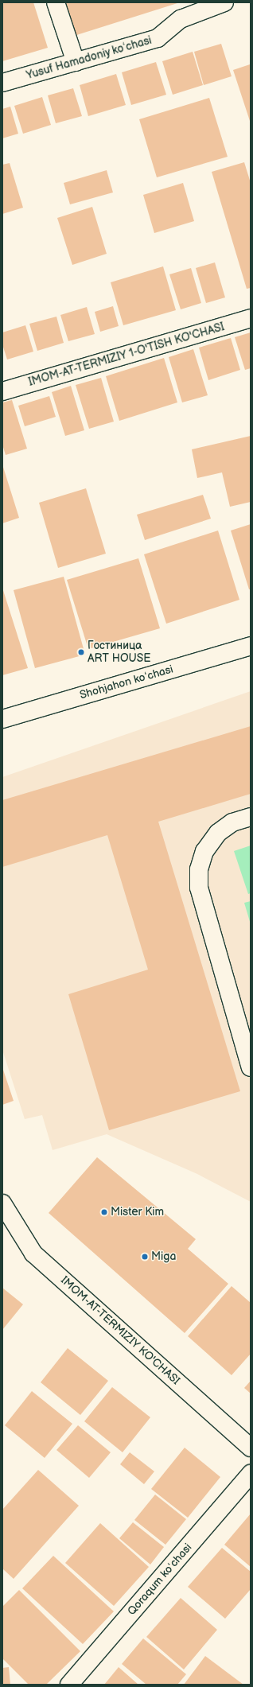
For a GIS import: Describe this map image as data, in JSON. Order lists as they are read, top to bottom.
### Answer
{
  "streets": {
    "street": [
      "Yusuf Hamadoniy koʻchasi",
      "IMOM-AT-TERMIZIY 1-O'TISH KO'CHASI",
      "Shohjahon koʻchasi",
      "IMOM-AT-TERMIZIY KO'CHASI",
      "Qoraqum koʻchasi"
    ]
  },
  "places": ["Гостиница ART HOUSE", "Mister Kim", "Miga"]
}
